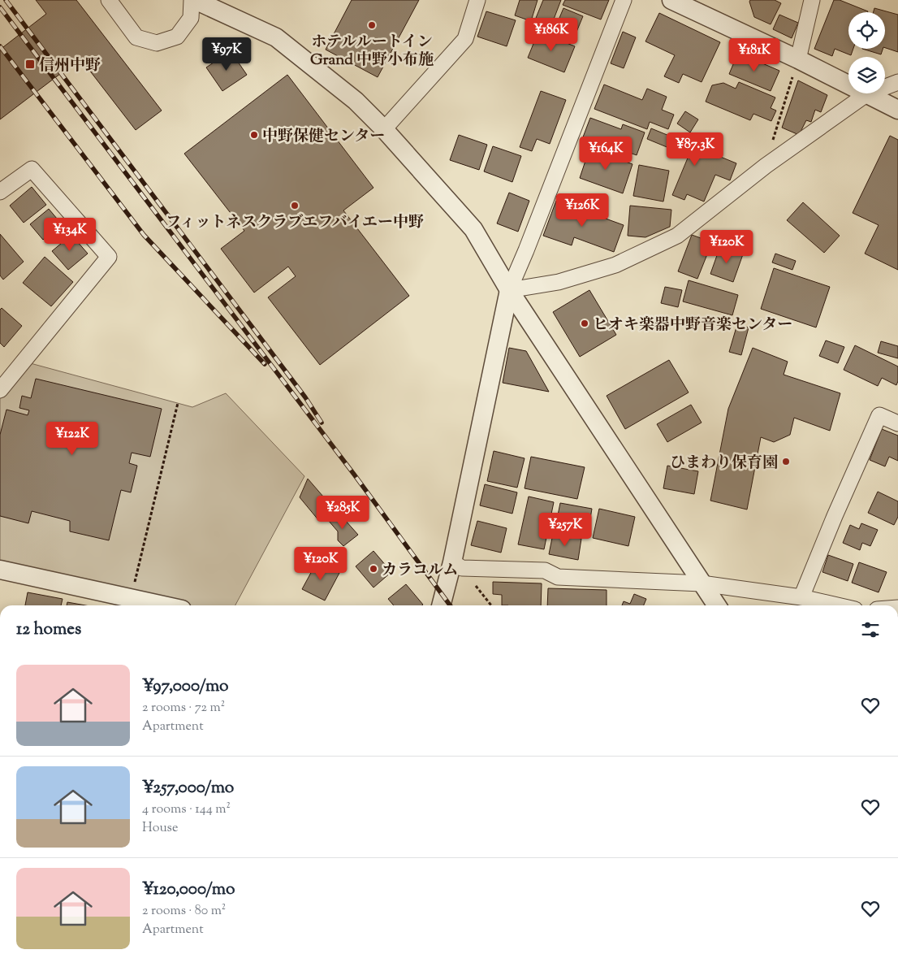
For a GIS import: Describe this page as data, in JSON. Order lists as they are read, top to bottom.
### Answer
{
  "places": {
    "other": [
      "ホテルルートイン Grand 中野小布施",
      "中野保健センター",
      "フィットネスクラブエフバイエー中野",
      "ヒオキ楽器中野音楽センター",
      "ひまわり保育園",
      "カラコルム"
    ],
    "transit": ["信州中野"]
  },
  "page": {
    "price": [
      "¥186K",
      "¥97K",
      "¥181K",
      "¥87.3K",
      "¥164K",
      "¥126K",
      "¥134K",
      "¥120K",
      "¥122K",
      "¥285K",
      "¥257K",
      "¥120K"
    ],
    "heading": "12 homes",
    "list": [
      {
        "name": "¥97,000/mo",
        "note": "2 rooms · 72 m² · Apartment"
      },
      {
        "name": "¥257,000/mo",
        "note": "4 rooms · 144 m² · House"
      },
      {
        "name": "¥120,000/mo",
        "note": "2 rooms · 80 m² · Apartment"
      }
    ]
  }
}
